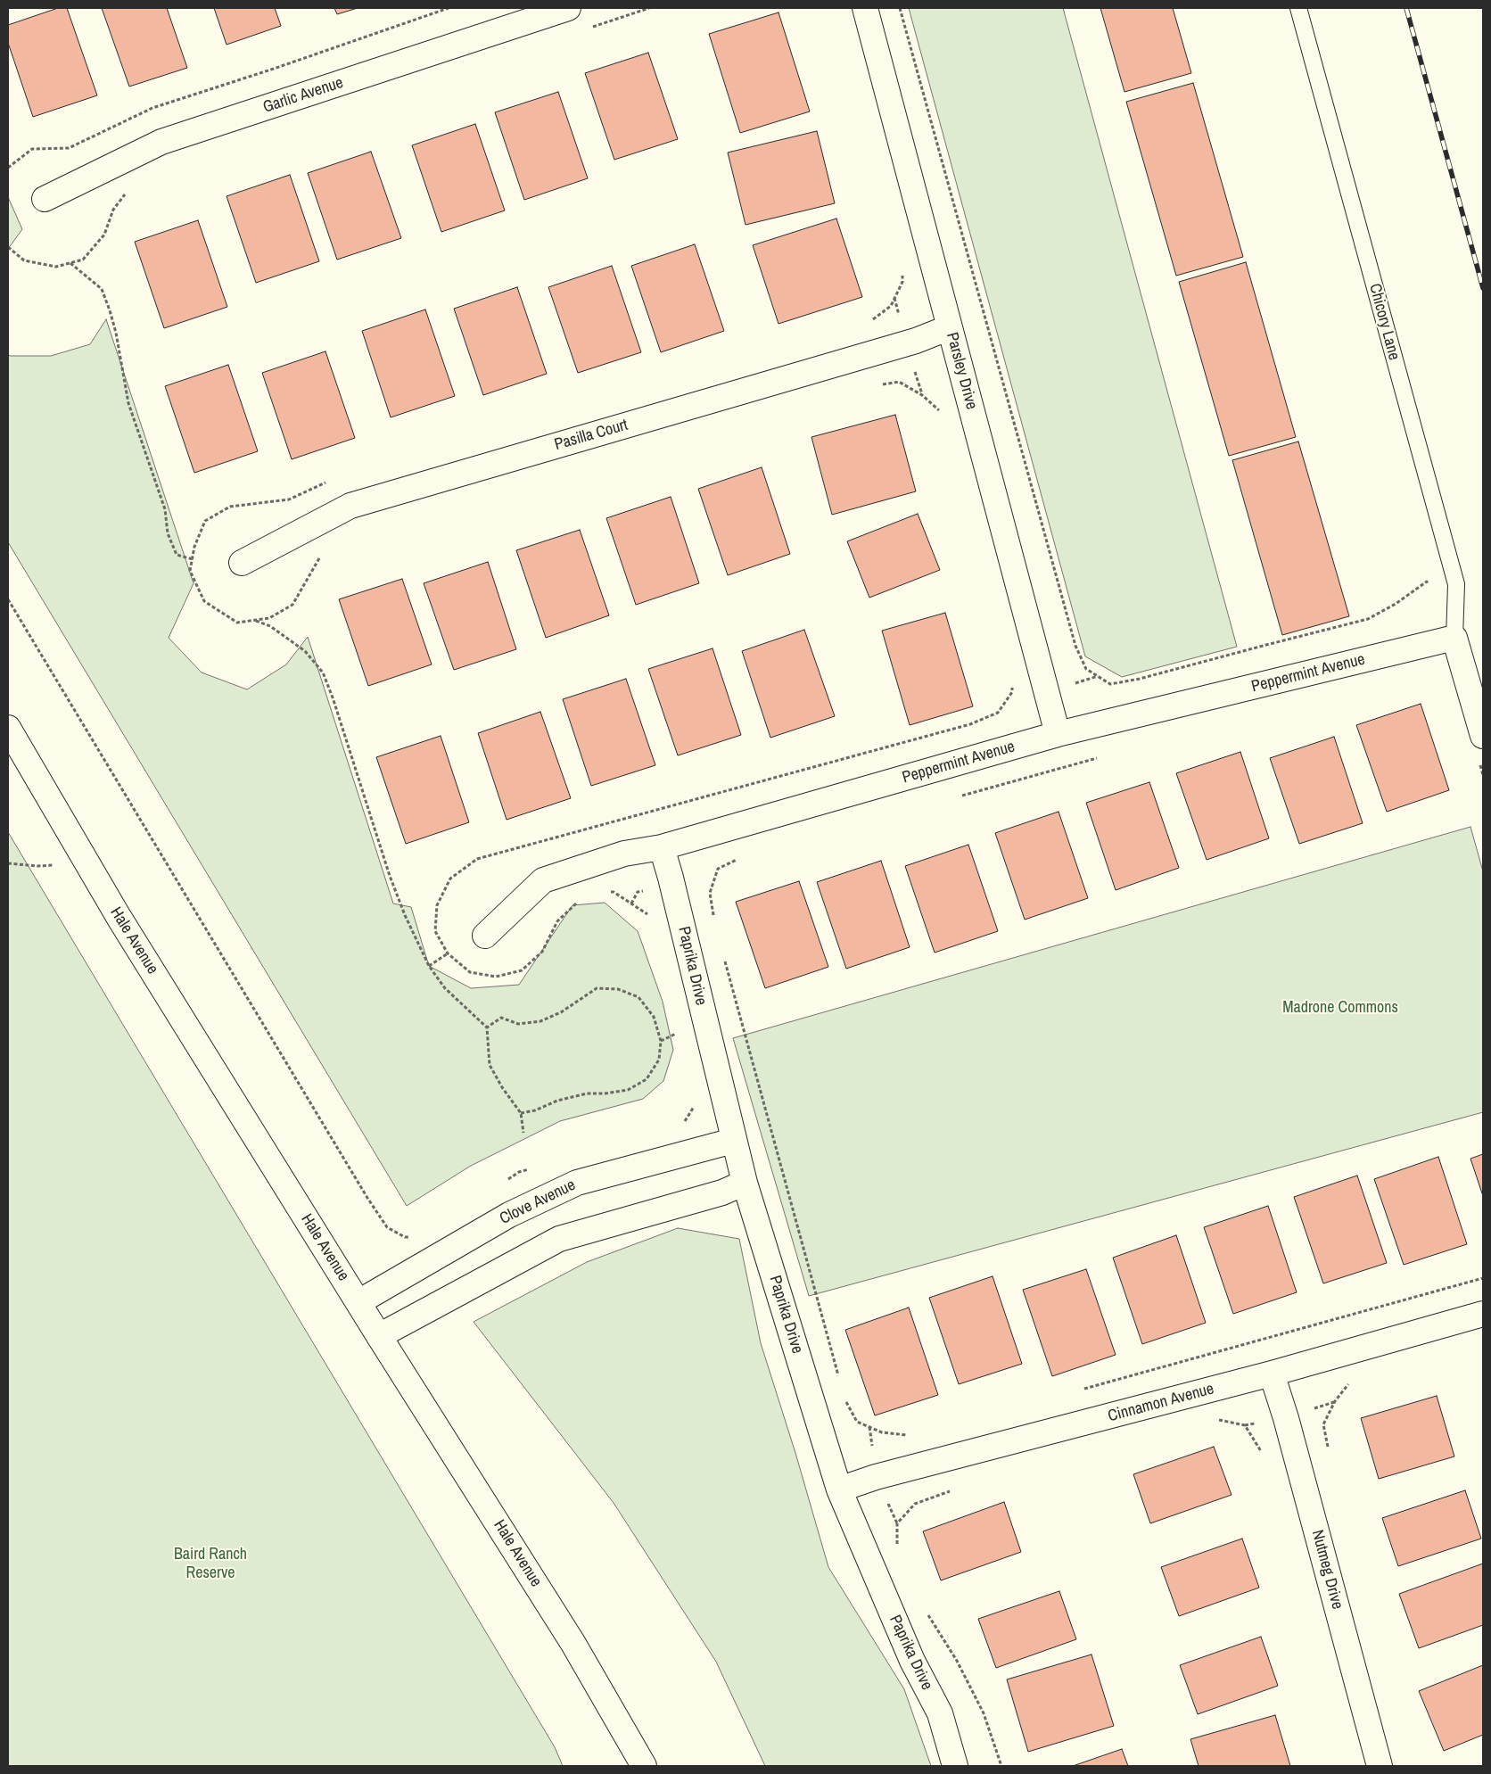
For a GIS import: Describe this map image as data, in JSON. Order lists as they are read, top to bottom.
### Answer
{
  "streets": {
    "street": [
      "Garlic Avenue",
      "Parsley Drive",
      "Pasilla Court",
      "Peppermint Avenue",
      "Hale Avenue",
      "Paprika Drive",
      "Clove Avenue",
      "Cinnamon Avenue",
      "Nutmeg Drive"
    ],
    "lane": ["Chicory Lane"]
  },
  "crossings": [
    ["Chicory Lane", "Peppermint Avenue"],
    ["Parsley Drive", "Pasilla Court"],
    ["Parsley Drive", "Peppermint Avenue"],
    ["Peppermint Avenue", "Paprika Drive"],
    ["Hale Avenue", "Clove Avenue"],
    ["Paprika Drive", "Clove Avenue"],
    ["Paprika Drive", "Cinnamon Avenue"],
    ["Cinnamon Avenue", "Nutmeg Drive"]
  ],
  "parks": ["Madrone Commons", "Baird Ranch Reserve"]
}
